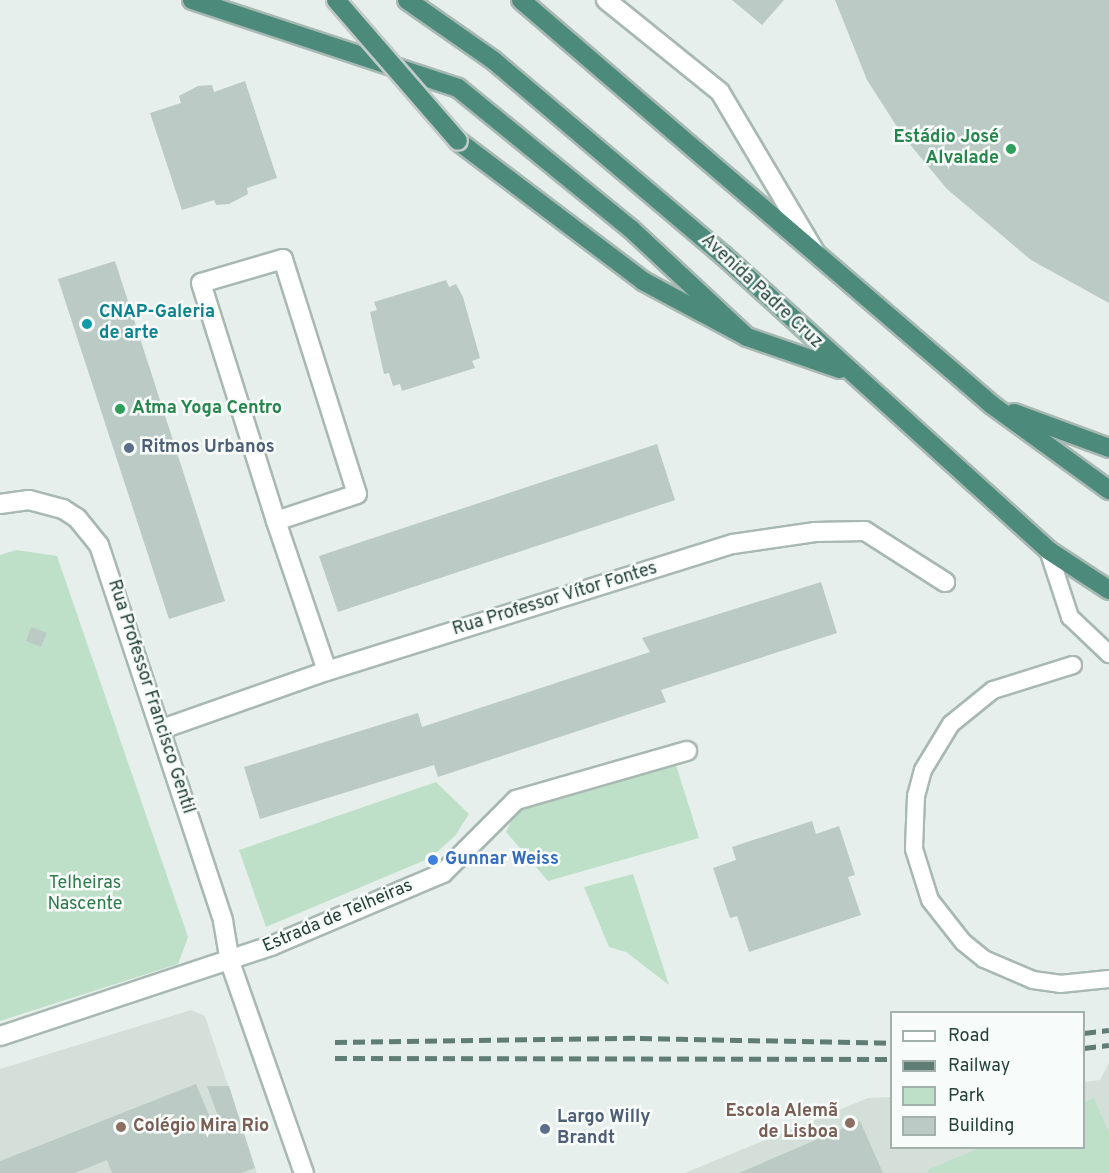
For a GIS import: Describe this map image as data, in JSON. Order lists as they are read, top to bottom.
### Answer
{
  "streets": {
    "highway": ["Avenida Padre Cruz"],
    "street": ["Rua Professor Vítor Fontes", "Rua Professor Francisco Gentil", "Estrada de Telheiras"]
  },
  "crossings": [
    ["Rua Professor Vítor Fontes", "Rua Professor Francisco Gentil"],
    ["Rua Professor Francisco Gentil", "Estrada de Telheiras"]
  ],
  "parks": ["Telheiras Nascente"],
  "places": [
    "Estádio José Alvalade",
    "CNAP-Galeria de arte",
    "Atma Yoga Centro",
    "Ritmos Urbanos",
    "Gunnar Weiss",
    "Escola Alemã de Lisboa",
    "Colégio Mira Rio",
    "Largo Willy Brandt"
  ],
  "legend": [
    "Road",
    "Railway",
    "Park",
    "Building"
  ]
}
